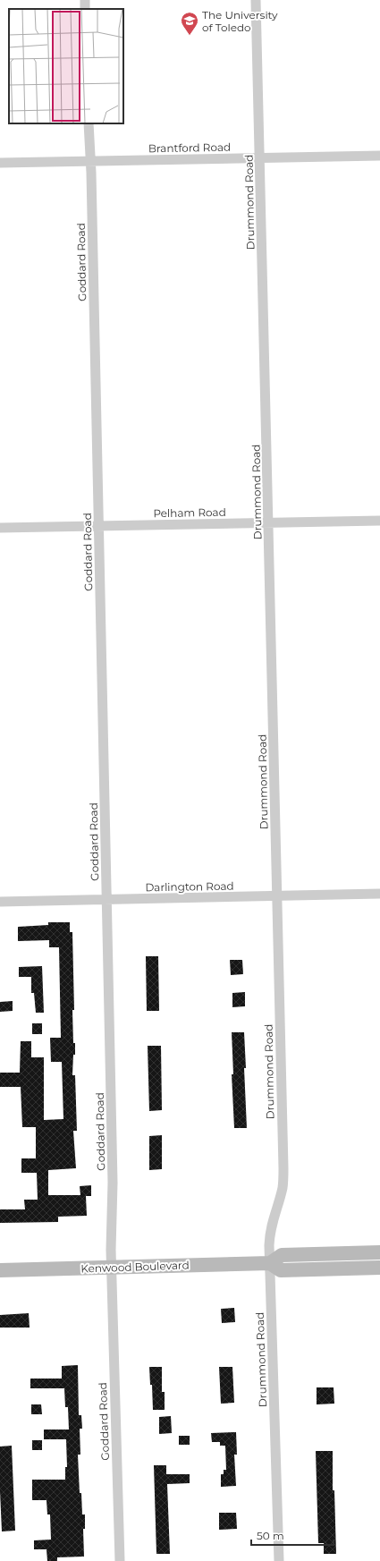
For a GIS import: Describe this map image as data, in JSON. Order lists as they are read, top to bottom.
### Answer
{
  "streets": {
    "street": [
      "Brantford Road",
      "Drummond Road",
      "Goddard Road",
      "Pelham Road",
      "Darlington Road",
      "Kenwood Boulevard"
    ]
  },
  "crossings": [
    ["Brantford Road", "Drummond Road"],
    ["Brantford Road", "Goddard Road"],
    ["Drummond Road", "Pelham Road"],
    ["Drummond Road", "Darlington Road"],
    ["Drummond Road", "Kenwood Boulevard"],
    ["Goddard Road", "Pelham Road"],
    ["Goddard Road", "Darlington Road"],
    ["Goddard Road", "Kenwood Boulevard"]
  ],
  "places": {
    "school or university": ["The University of Toledo"]
  },
  "scale_bar": "50 m"
}
